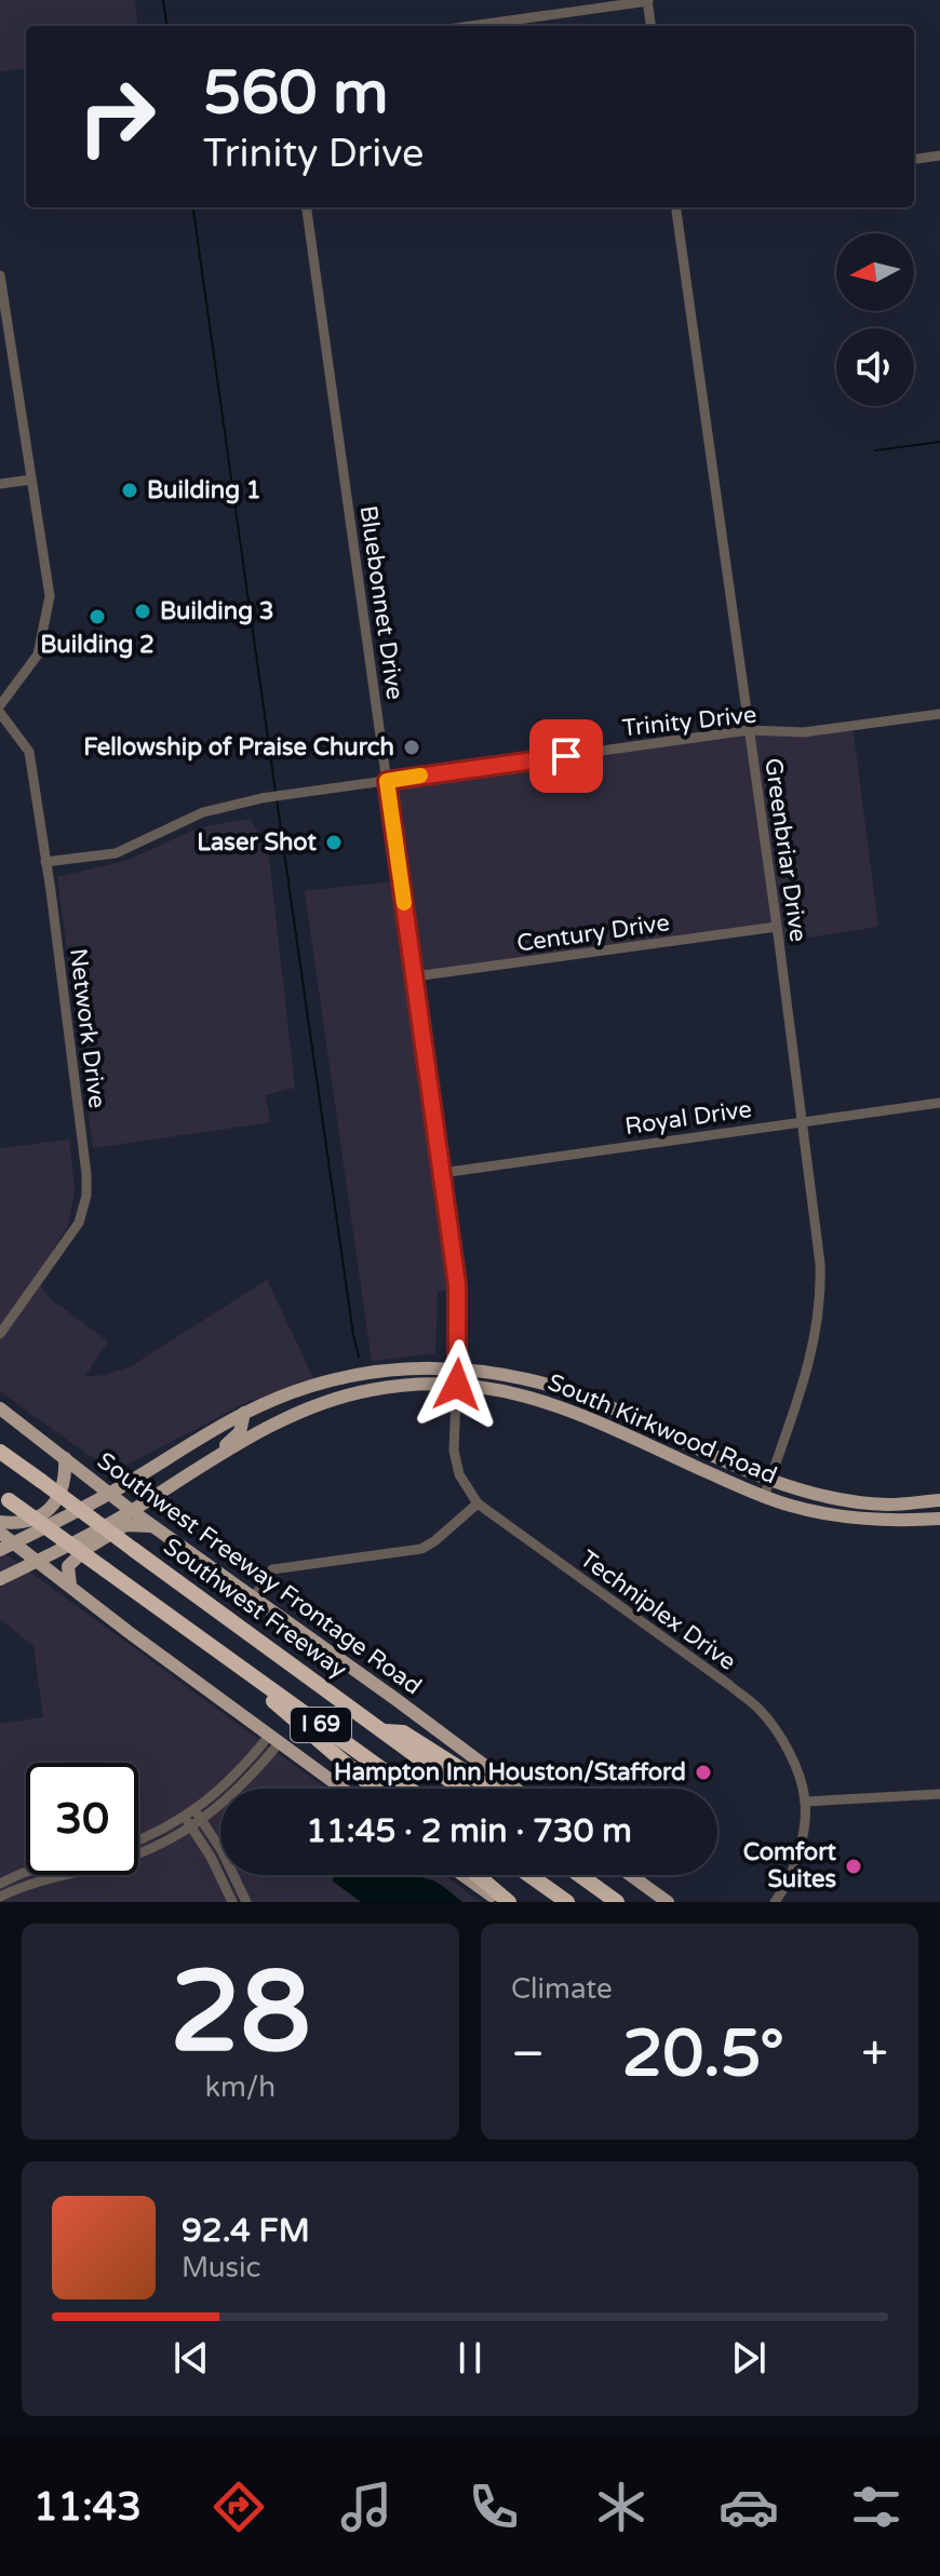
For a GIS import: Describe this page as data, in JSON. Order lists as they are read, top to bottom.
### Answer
{
  "streets": {
    "highway": ["Southwest Freeway", "I 69"],
    "main road": ["South Kirkwood Road", "Southwest Freeway Frontage Road"],
    "street": [
      "Bluebonnet Drive",
      "Trinity Drive",
      "Greenbriar Drive",
      "Century Drive",
      "Network Drive",
      "Royal Drive",
      "Techniplex Drive"
    ]
  },
  "crossings": [
    ["Bluebonnet Drive", "Trinity Drive"],
    ["Bluebonnet Drive", "Century Drive"],
    ["Bluebonnet Drive", "Royal Drive"],
    ["Bluebonnet Drive", "South Kirkwood Road"],
    ["Bluebonnet Drive", "Techniplex Drive"],
    ["Trinity Drive", "Greenbriar Drive"],
    ["Trinity Drive", "Network Drive"],
    ["Greenbriar Drive", "Century Drive"],
    ["Greenbriar Drive", "Royal Drive"],
    ["Greenbriar Drive", "South Kirkwood Road"],
    ["South Kirkwood Road", "Southwest Freeway Frontage Road"],
    ["South Kirkwood Road", "Techniplex Drive"]
  ],
  "places": [
    "Building 1",
    "Building 3",
    "Building 2",
    "Fellowship of Praise Church",
    "Laser Shot",
    "Hampton Inn Houston/Stafford",
    "Comfort Suites"
  ],
  "north": "left",
  "page": {
    "turn": ["560 m", "Trinity Drive"],
    "limit": "30",
    "trip": "11:45 · 2 min · 730 m",
    "tile": [
      ["28", "km/h"],
      "Climate"
    ],
    "heat": ["−", "20.5°", "+"],
    "song": ["92.4 FM", "Music"],
    "tabs": "11:43"
  }
}
